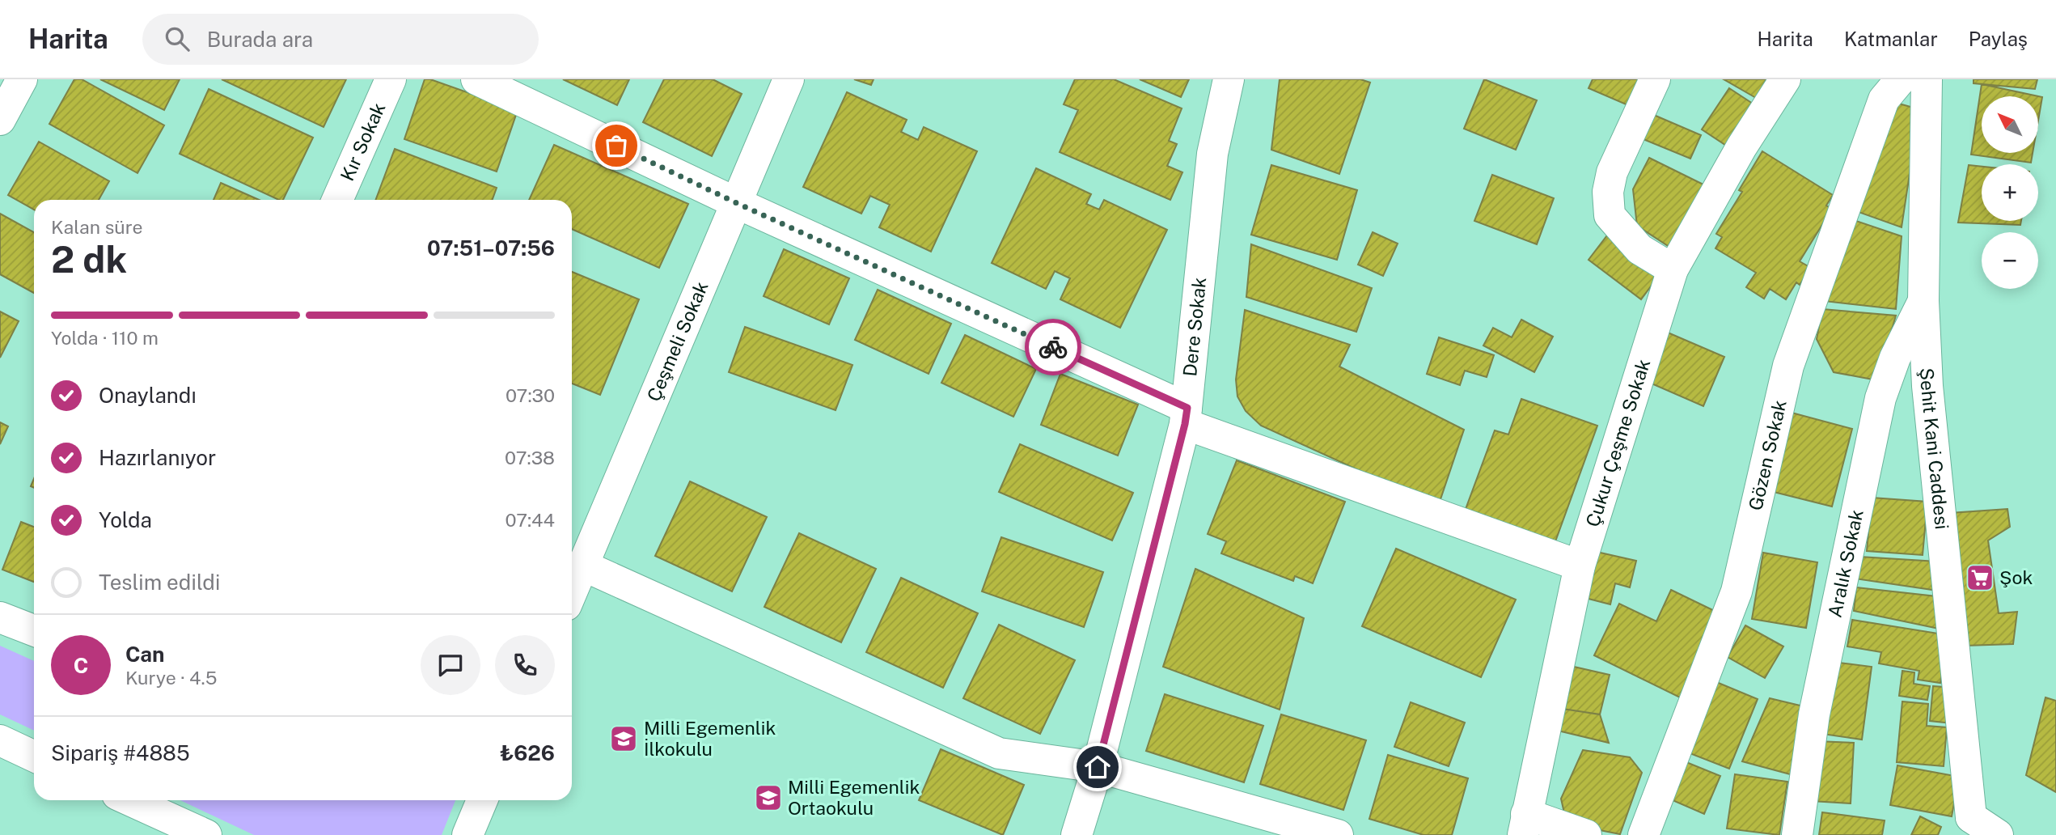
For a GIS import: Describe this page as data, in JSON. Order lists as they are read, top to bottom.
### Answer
{
  "streets": {
    "street": [
      "Kır Sokak",
      "Dere Sokak",
      "Çeşmeli Sokak",
      "Çukur Çeşme Sokak",
      "Şehit Kani Caddesi",
      "Gözen Sokak",
      "Aralık Sokak"
    ]
  },
  "crossings": [
    ["Şehit Kani Caddesi", "Aralık Sokak"]
  ],
  "places": {
    "supermarket": ["Şok"],
    "school or university": ["Milli Egemenlik İlkokulu", "Milli Egemenlik Ortaokulu"]
  },
  "north": "top left",
  "page": {
    "header": "Harita",
    "search": "Burada ara",
    "nav": ["Harita", "Katmanlar", "Paylaş"],
    "map_buttons": ["+", "−"],
    "heading": ["2 dk", "Kalan süre", "07:51–07:56"],
    "panel": [
      "Can",
      "Kurye · 4.5",
      "Sipariş #4885",
      "₺626"
    ],
    "bar": "Yolda · 110 m",
    "list": [
      ["Onaylandı", "07:30"],
      ["Hazırlanıyor", "07:38"],
      ["Yolda", "07:44"],
      "Teslim edildi"
    ],
    "round": "C"
  }
}
